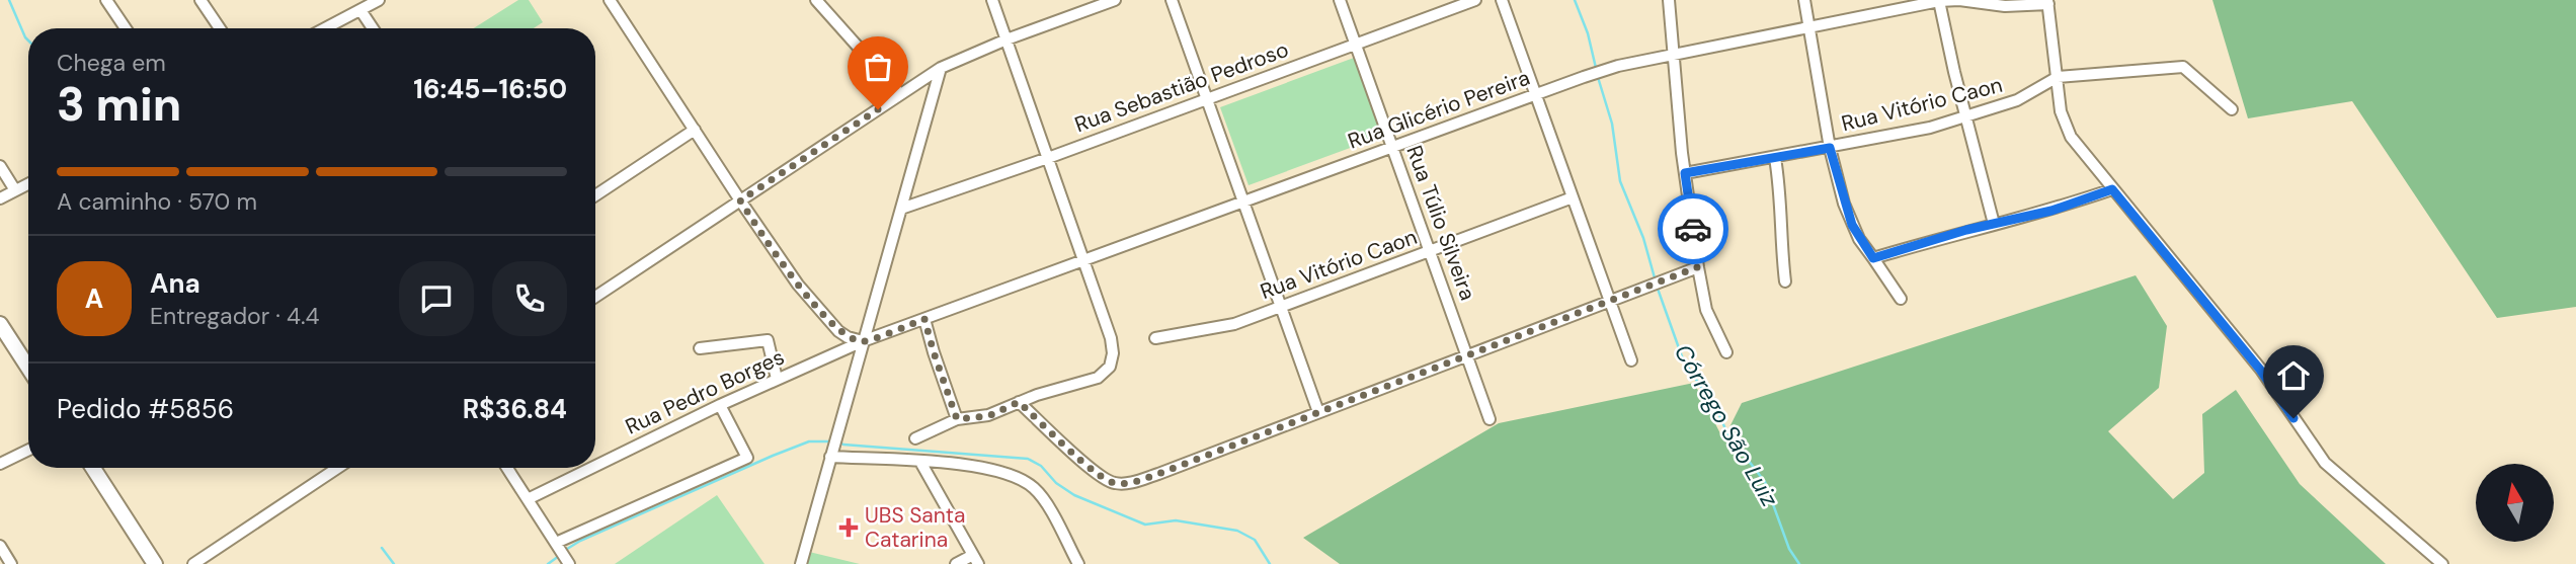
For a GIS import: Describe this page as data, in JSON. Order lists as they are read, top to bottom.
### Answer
{
  "streets": {
    "street": [
      "Rua Sebastião Pedroso",
      "Rua Vitório Caon",
      "Rua Glicério Pereira",
      "Rua Túlio Silveira",
      "Rua Pedro Borges"
    ]
  },
  "crossings": [
    ["Rua Sebastião Pedroso", "Rua Túlio Silveira"],
    ["Rua Vitório Caon", "Rua Túlio Silveira"],
    ["Rua Glicério Pereira", "Rua Túlio Silveira"],
    ["Rua Glicério Pereira", "Rua Pedro Borges"]
  ],
  "water": ["Córrego São Luiz"],
  "places": {
    "health": ["UBS Santa Catarina"]
  },
  "north": "top",
  "page": {
    "heading": ["3 min", "Chega em", "16:45–16:50"],
    "panel": [
      "Ana",
      "Entregador · 4.4",
      "Pedido #5856",
      "R$36.84"
    ],
    "bar": "A caminho · 570 m",
    "round": "A"
  }
}
